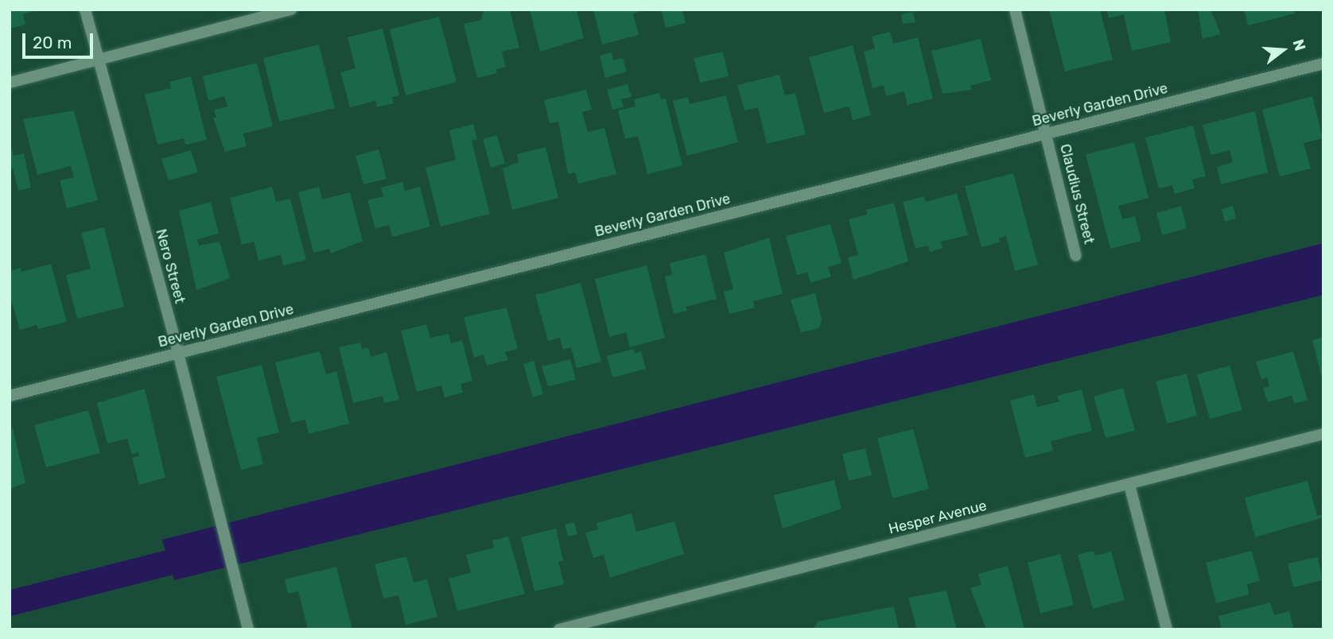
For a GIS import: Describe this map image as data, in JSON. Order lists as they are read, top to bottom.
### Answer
{
  "streets": {
    "street": [
      "Beverly Garden Drive",
      "Claudius Street",
      "Nero Street",
      "Hesper Avenue"
    ]
  },
  "crossings": [
    ["Beverly Garden Drive", "Claudius Street"],
    ["Beverly Garden Drive", "Nero Street"]
  ],
  "scale_bar": "20 m",
  "north": "right"
}
